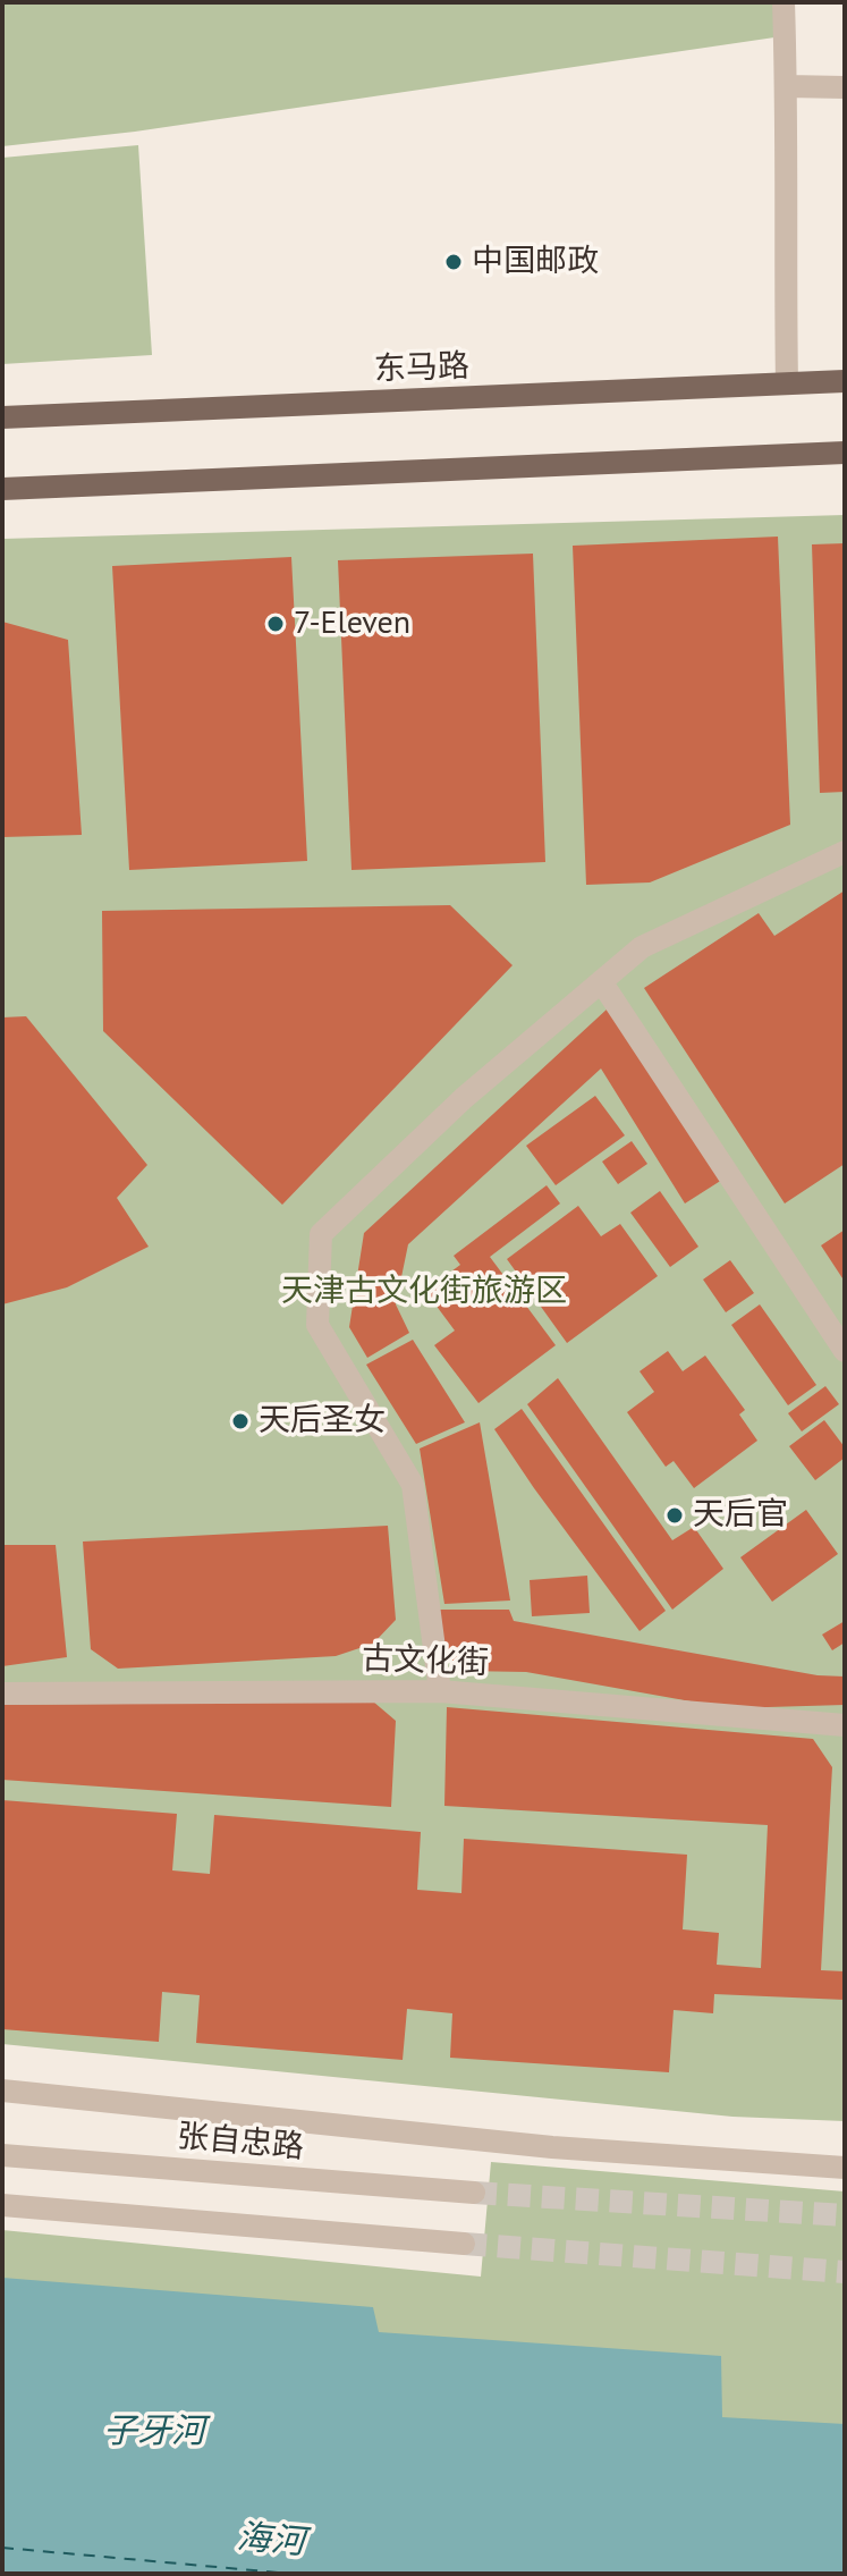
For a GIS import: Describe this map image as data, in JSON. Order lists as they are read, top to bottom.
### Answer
{
  "streets": {
    "main road": ["东马路"],
    "street": ["古文化街", "张自忠路"]
  },
  "water": ["子牙河", "海河"],
  "parks": ["天津古文化街旅游区"],
  "places": [
    "中国邮政",
    "7-Eleven",
    "天后圣女",
    "天后官"
  ]
}
